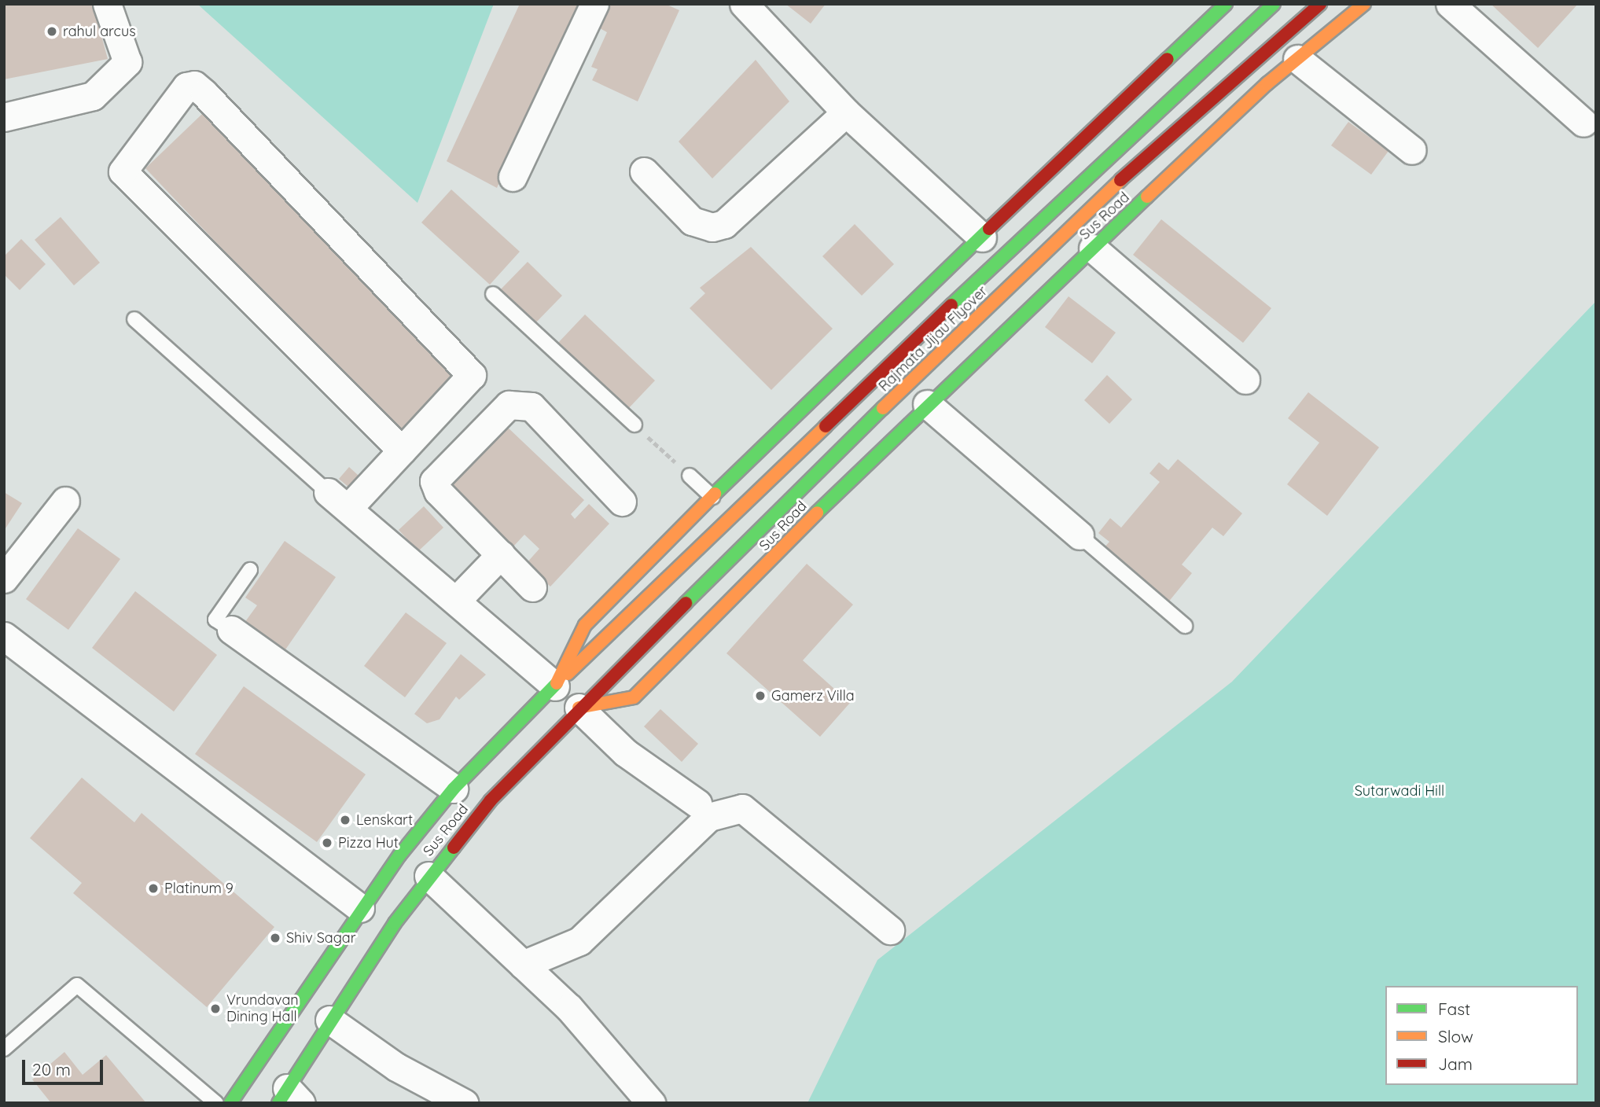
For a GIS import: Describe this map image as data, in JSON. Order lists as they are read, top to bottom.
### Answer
{
  "streets": {
    "main road": ["Sus Road", "Rajmata Jijau Flyover"]
  },
  "crossings": [
    ["Sus Road", "Rajmata Jijau Flyover"]
  ],
  "parks": ["Sutarwadi Hill"],
  "places": [
    "rahul arcus",
    "Gamerz Villa",
    "Lenskart",
    "Pizza Hut",
    "Platinum 9",
    "Shiv Sagar",
    "Vrundavan Dining Hall"
  ],
  "legend": ["Fast", "Slow", "Jam"],
  "scale_bar": "20 m"
}
